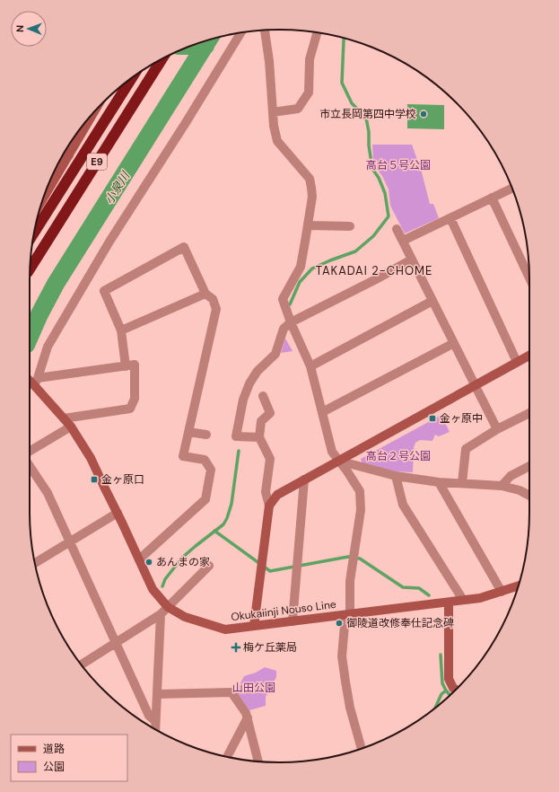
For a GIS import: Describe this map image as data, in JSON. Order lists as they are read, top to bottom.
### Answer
{
  "streets": {
    "highway": ["E9"],
    "street": ["Okukaiinji Nouso Line"]
  },
  "districts": ["TAKADAI 2-CHOME"],
  "water": ["小泉川"],
  "parks": ["高台５号公園", "高台２号公園", "山田公園"],
  "places": {
    "other": ["市立長岡第四中学校", "あんまの家", "御陵道改修奉仕記念碑"],
    "transit": ["金ヶ原中", "金ヶ原口"],
    "health": ["梅ケ丘薬局"]
  },
  "legend": ["道路", "公園"],
  "north": "left"
}
